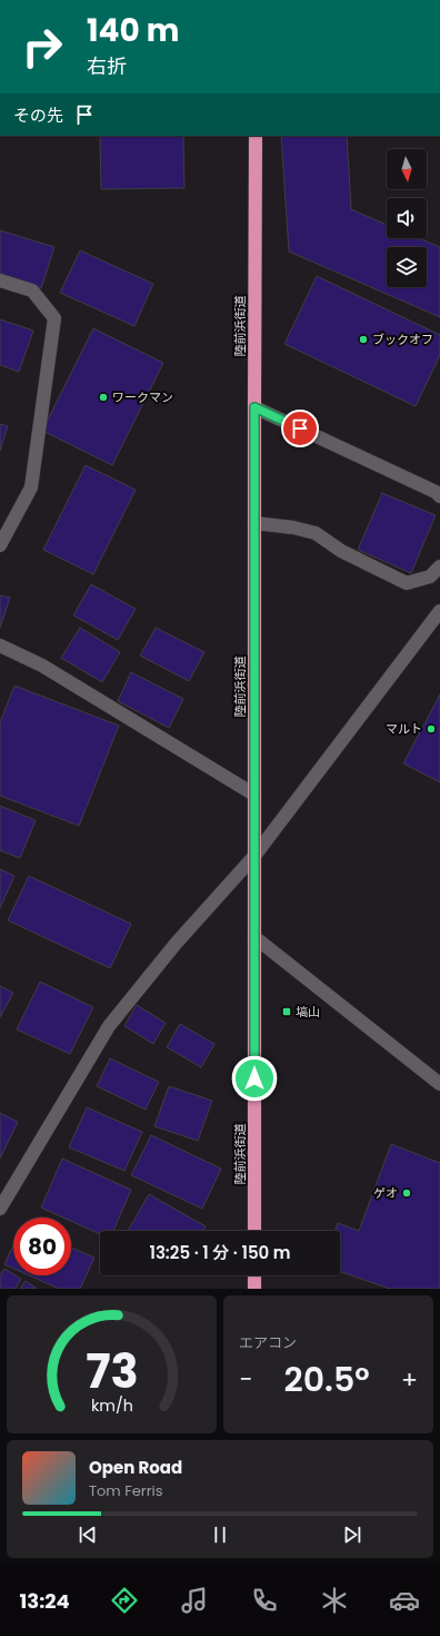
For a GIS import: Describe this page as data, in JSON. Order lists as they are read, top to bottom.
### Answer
{
  "streets": {
    "highway": ["陸前浜街道"]
  },
  "places": {
    "other": [
      "ブックオフ",
      "ワークマン",
      "マルト",
      "ゲオ"
    ],
    "transit": ["塙山"]
  },
  "north": "bottom",
  "page": {
    "turn": ["140 m", "右折"],
    "then": "その先",
    "limit": "80",
    "trip": "13:25 · 1 分 · 150 m",
    "tile": "エアコン",
    "heat": ["−", "20.5°", "+"],
    "song": ["Open Road", "Tom Ferris"],
    "tabs": "13:24",
    "gauge": ["73", "km/h"]
  }
}
